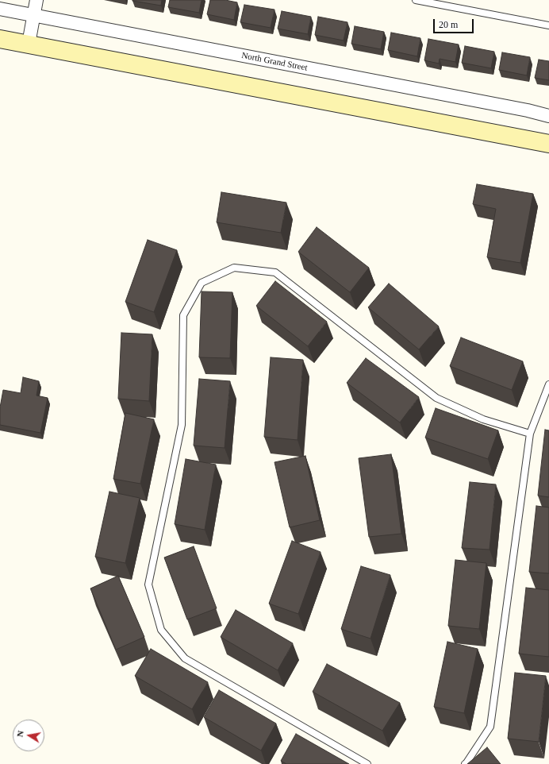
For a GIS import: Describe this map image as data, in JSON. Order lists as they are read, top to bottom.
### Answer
{
  "streets": {
    "street": ["North Grand Street"]
  },
  "scale_bar": "20 m",
  "north": "left"
}
